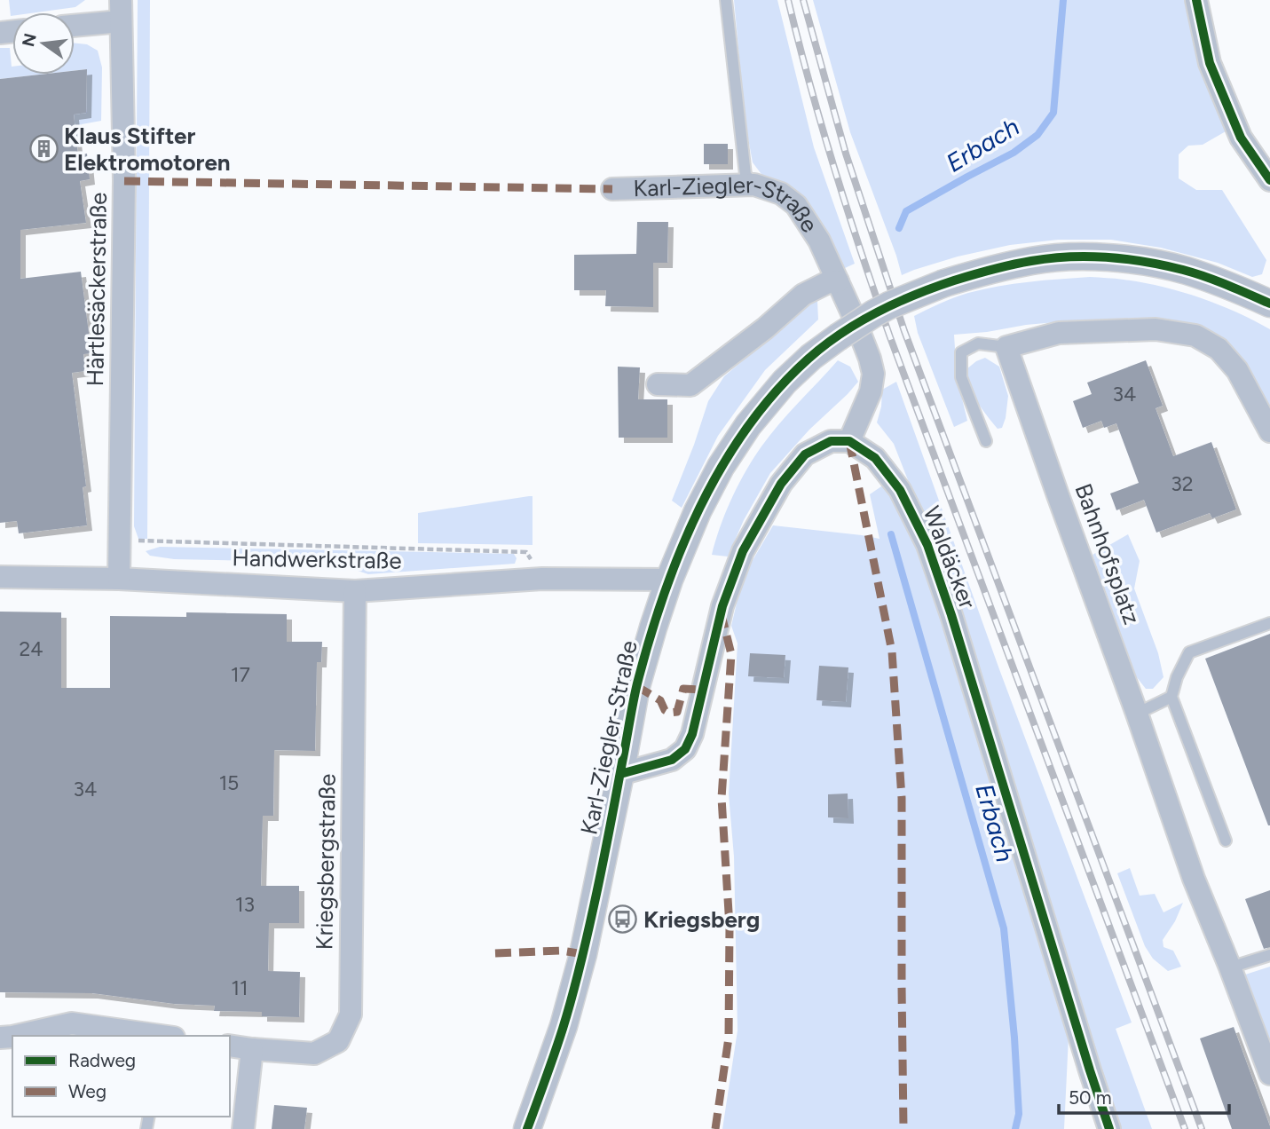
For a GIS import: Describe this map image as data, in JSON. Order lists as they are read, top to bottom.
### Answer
{
  "streets": {
    "street": [
      "Karl-Ziegler-Straße",
      "Härtlesäckerstraße",
      "Bahnhofsplatz",
      "Waldäcker",
      "Handwerkstraße",
      "Kriegsbergstraße"
    ]
  },
  "crossings": [
    ["Karl-Ziegler-Straße", "Waldäcker"],
    ["Karl-Ziegler-Straße", "Handwerkstraße"],
    ["Härtlesäckerstraße", "Handwerkstraße"],
    ["Handwerkstraße", "Kriegsbergstraße"]
  ],
  "water": ["Erbach"],
  "places": {
    "building": ["Klaus Stifter Elektromotoren"],
    "bus stop": ["Kriegsberg"]
  },
  "house_numbers": [
    "34",
    "32",
    "24",
    "17",
    "15",
    "34",
    "13",
    "11"
  ],
  "legend": ["Radweg", "Weg"],
  "scale_bar": "50 m",
  "north": "left"
}
